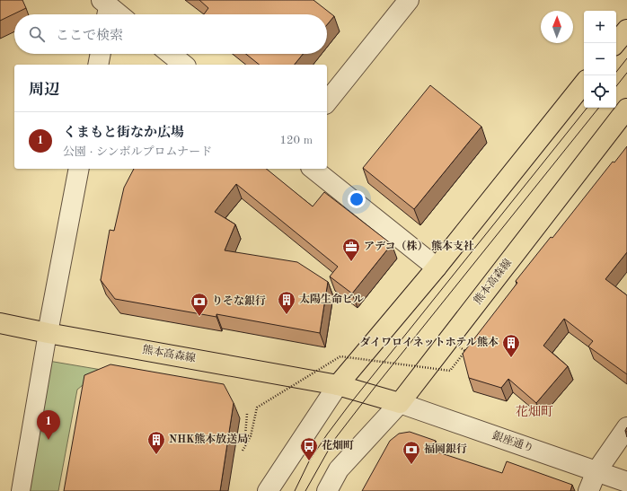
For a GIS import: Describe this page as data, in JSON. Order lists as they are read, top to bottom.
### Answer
{
  "streets": {
    "main road": ["熊本高森線"],
    "street": ["銀座通り"]
  },
  "crossings": [
    ["熊本高森線", "銀座通り"]
  ],
  "districts": ["花畑町"],
  "places": {
    "office": ["アデコ（株） 熊本支社"],
    "building": ["太陽生命ビル", "ダイワロイネットホテル熊本", "NHK熊本放送局"],
    "bank": ["りそな銀行", "福岡銀行"],
    "bus stop": ["花畑町"]
  },
  "north": "top",
  "page": {
    "map_buttons": ["+", "−"],
    "search": "ここで検索",
    "heading": "周辺",
    "list": [
      {
        "mark": "1",
        "name": "くまもと街なか広場",
        "note": "公園 · シンボルプロムナード",
        "value": "120 m"
      }
    ],
    "pins": "1"
  }
}
